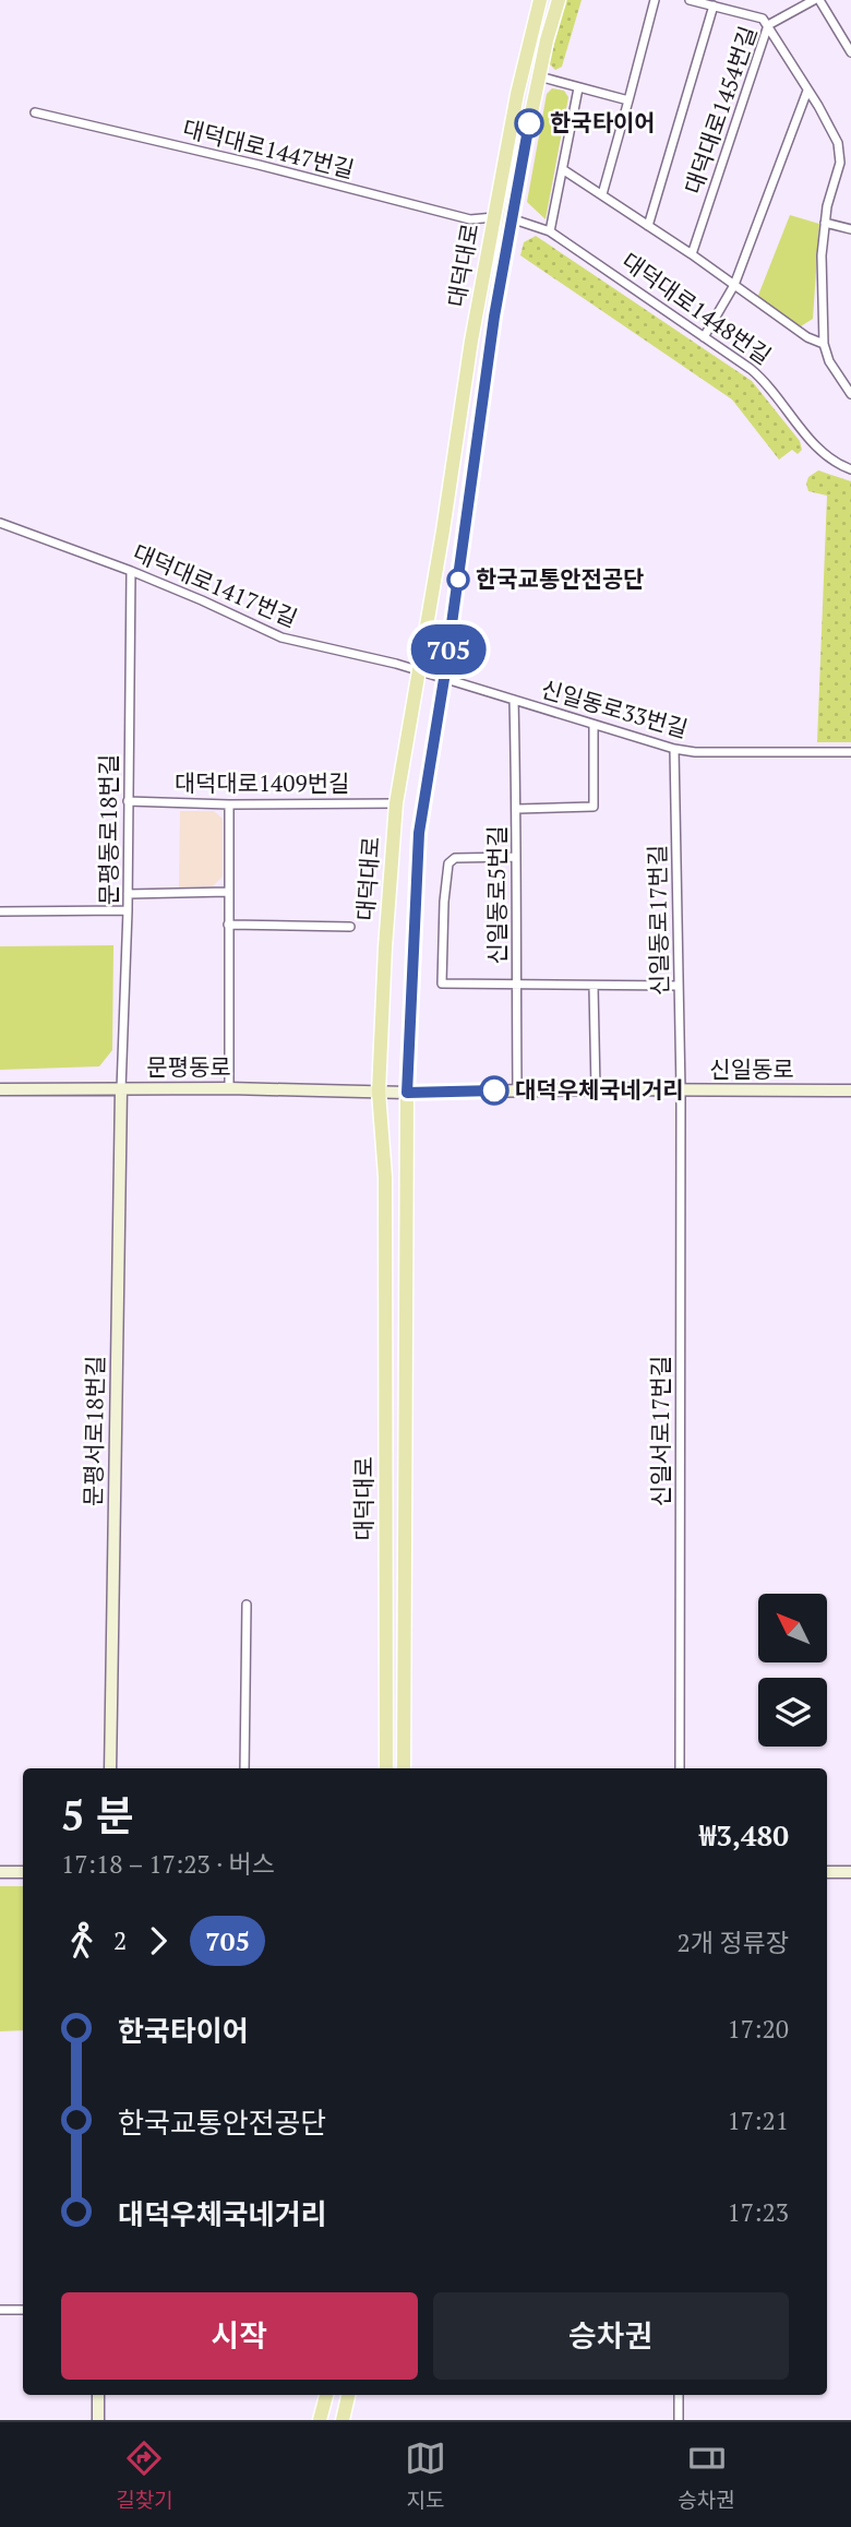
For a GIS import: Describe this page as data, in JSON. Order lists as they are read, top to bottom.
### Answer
{
  "streets": {
    "main road": [
      "대덕대로",
      "문평동로",
      "신일동로",
      "문평서로18번길"
    ],
    "street": [
      "대덕대로1454번길",
      "대덕대로1447번길",
      "대덕대로1448번길",
      "대덕대로1417번길",
      "신일동로33번길",
      "대덕대로1409번길",
      "문평동로18번길",
      "신일동로5번길",
      "신일동로17번길",
      "신일서로17번길"
    ]
  },
  "crossings": [
    ["대덕대로1447번길", "대덕대로"],
    ["대덕대로1447번길", "대덕대로1448번길"],
    ["대덕대로", "대덕대로1448번길"],
    ["대덕대로", "대덕대로1417번길"],
    ["대덕대로", "신일동로33번길"],
    ["대덕대로", "대덕대로1409번길"],
    ["대덕대로", "문평동로"],
    ["대덕대로", "신일동로"],
    ["대덕대로1417번길", "신일동로33번길"],
    ["대덕대로1417번길", "문평동로18번길"],
    ["신일동로33번길", "신일동로5번길"],
    ["신일동로33번길", "신일동로17번길"],
    ["대덕대로1409번길", "문평동로18번길"],
    ["문평동로18번길", "문평동로"],
    ["문평동로18번길", "문평서로18번길"],
    ["신일동로5번길", "신일동로"],
    ["신일동로17번길", "신일동로"],
    ["신일동로17번길", "신일서로17번길"],
    ["문평동로", "신일동로"],
    ["문평동로", "문평서로18번길"],
    ["신일동로", "신일서로17번길"]
  ],
  "places": ["한국타이어", "한국교통안전공단", "대덕우체국네거리"],
  "lines": ["bus line 705"],
  "north": "top left",
  "page": {
    "on_map": "705",
    "heading": ["5 분", "17:18 – 17:23 · 버스", "₩3,480"],
    "legs": ["2", "705", "2개 정류장"],
    "list": [
      {
        "name": "한국타이어",
        "value": "17:20"
      },
      {
        "name": "한국교통안전공단",
        "value": "17:21"
      },
      {
        "name": "대덕우체국네거리",
        "value": "17:23"
      }
    ],
    "buttons": ["시작", "승차권"],
    "tabs": ["길찾기", "지도", "승차권"]
  }
}
